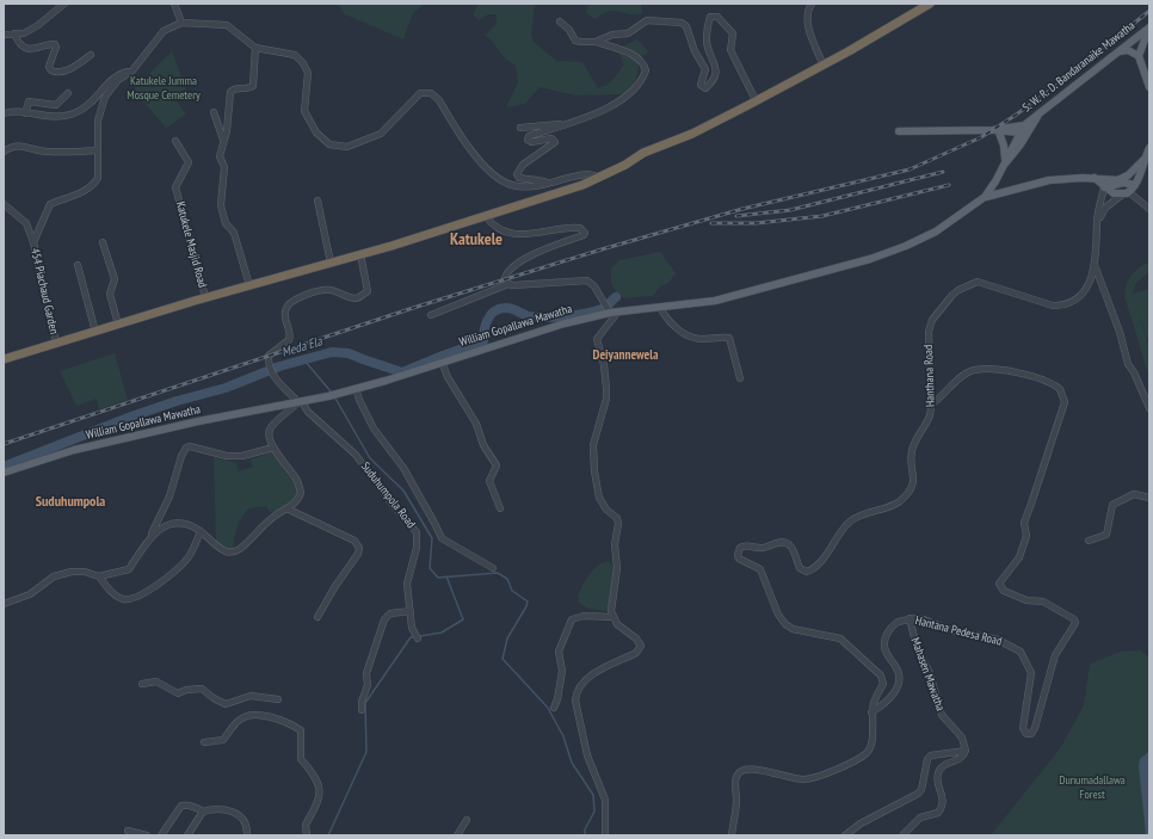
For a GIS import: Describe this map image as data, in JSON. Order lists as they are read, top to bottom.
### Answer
{
  "streets": {
    "main road": ["S. W. R. D. Bandaranaike Mawatha", "William Gopallawa Mawatha"],
    "street": [
      "Katukele Masjid Road",
      "454 Piachaud Garden",
      "Hanthana Road",
      "Suduhumpola Road",
      "Hantana Pedesa Road",
      "Mahasen Mawatha"
    ]
  },
  "crossings": [
    ["S. W. R. D. Bandaranaike Mawatha", "William Gopallawa Mawatha"],
    ["William Gopallawa Mawatha", "Suduhumpola Road"],
    ["Hanthana Road", "Hantana Pedesa Road"],
    ["Hantana Pedesa Road", "Mahasen Mawatha"]
  ],
  "districts": ["Katukele", "Deiyannewela", "Suduhumpola"],
  "water": ["Meda Ela"],
  "parks": ["Katukele Jumma Mosque Cemetery", "Dunumadallawa Forest"]
}
